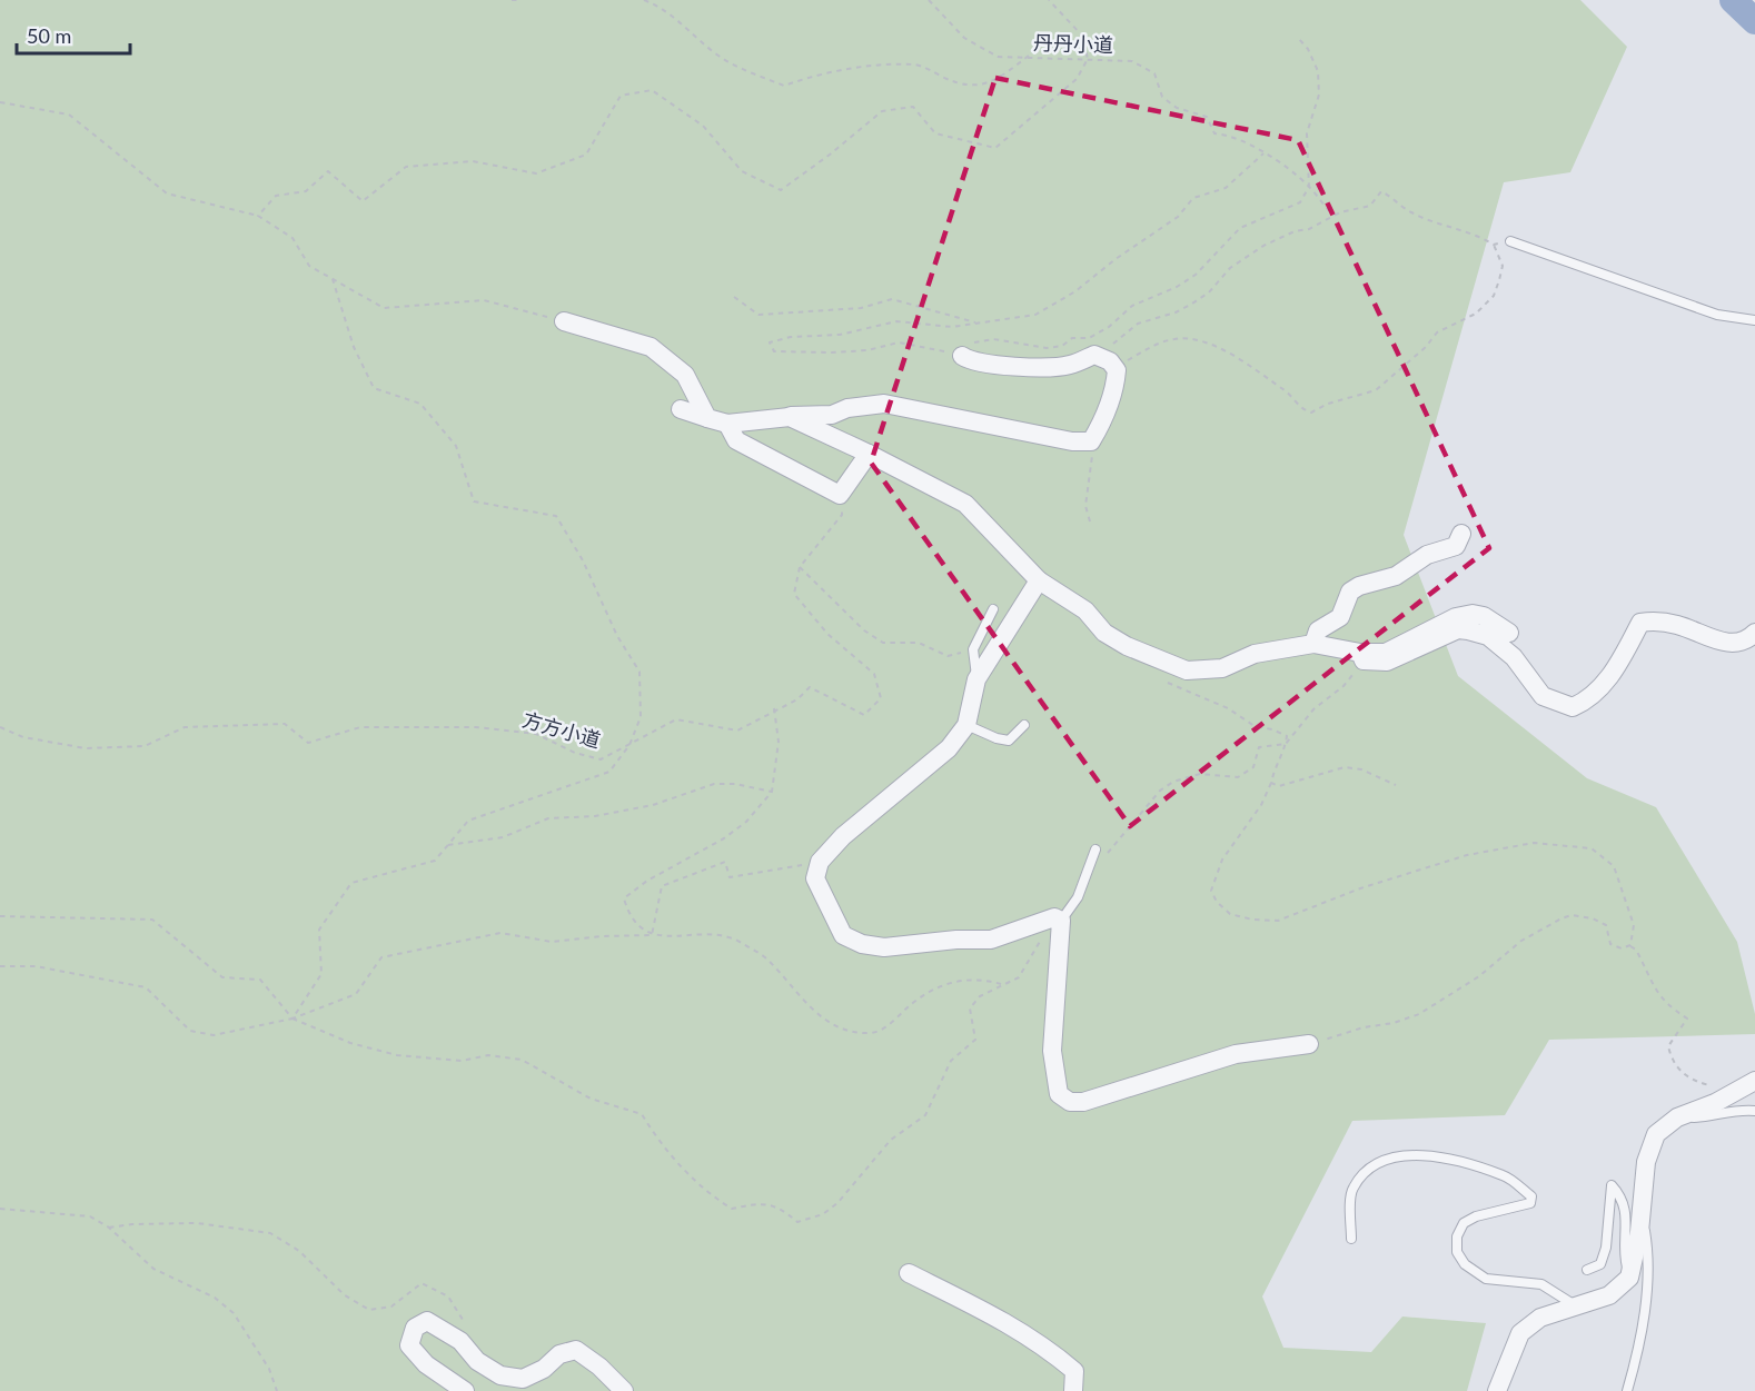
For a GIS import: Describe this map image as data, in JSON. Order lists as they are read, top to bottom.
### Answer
{
  "streets": {
    "path": ["丹丹小道", "方方小道"]
  },
  "scale_bar": "50 m"
}
